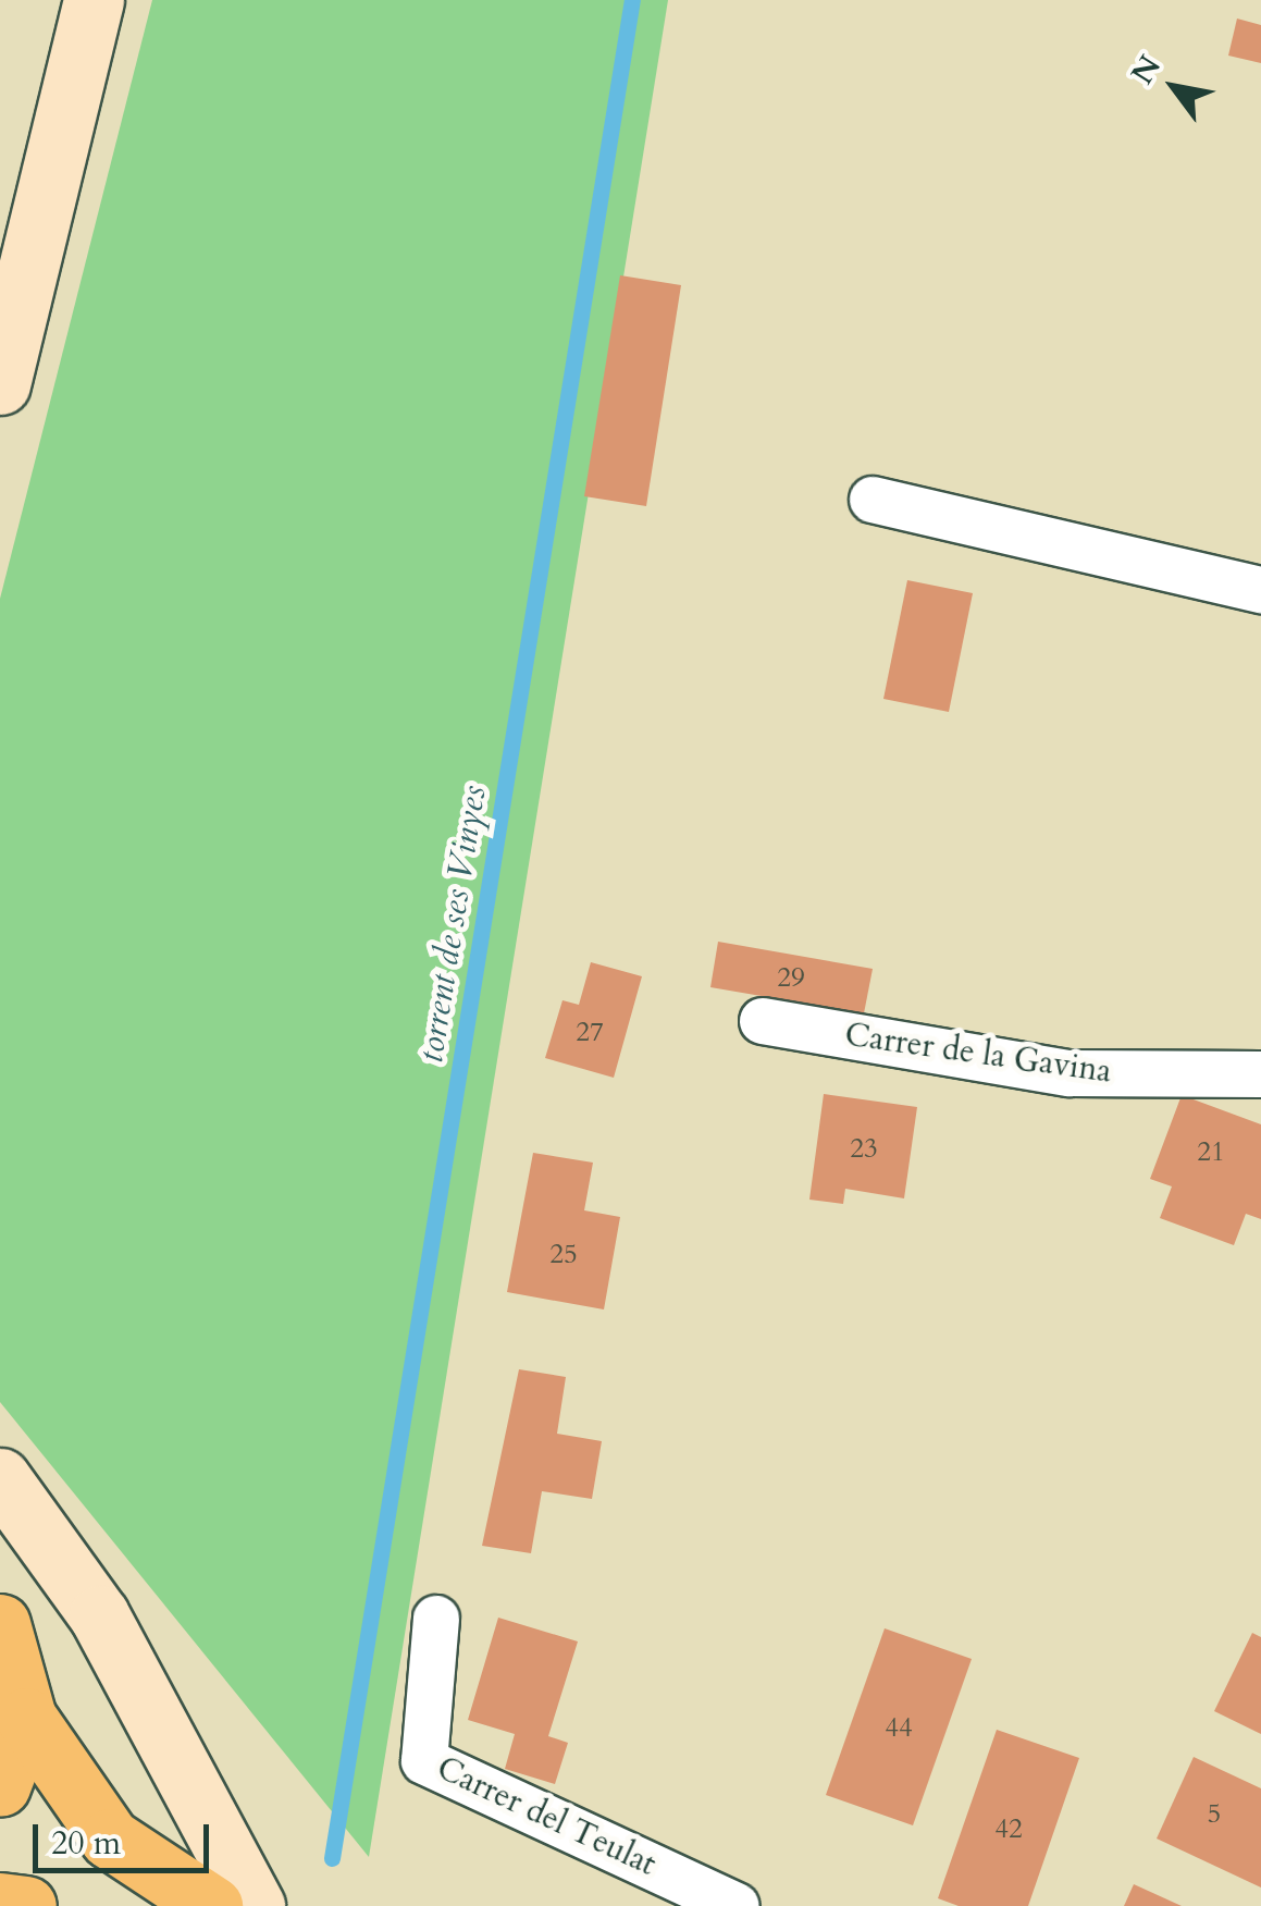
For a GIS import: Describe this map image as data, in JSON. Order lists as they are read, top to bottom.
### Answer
{
  "streets": {
    "street": ["Carrer de la Gavina", "Carrer del Teulat"]
  },
  "water": ["torrent de ses Vinyes"],
  "house_numbers": [
    "29",
    "27",
    "23",
    "21",
    "25",
    "44",
    "5",
    "42"
  ],
  "scale_bar": "20 m",
  "north": "top left"
}
